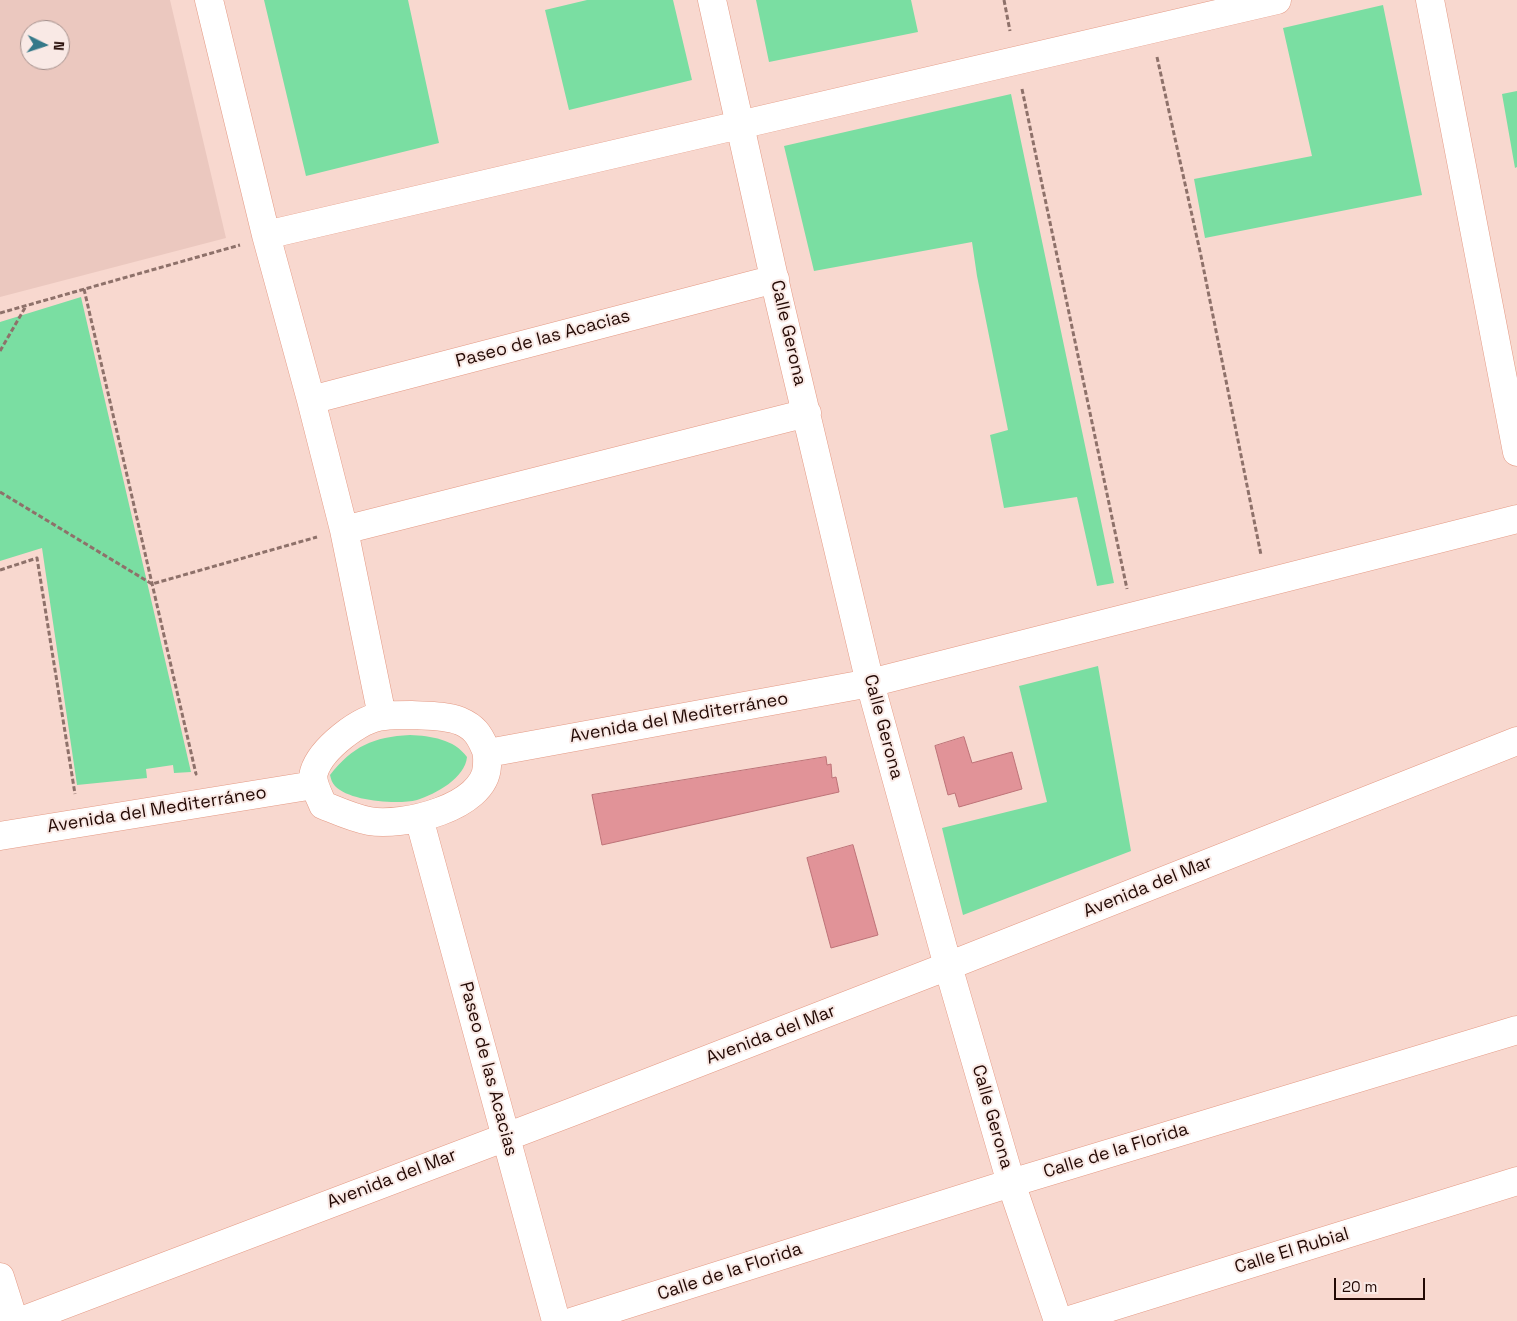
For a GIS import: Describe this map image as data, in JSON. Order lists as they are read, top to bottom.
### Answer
{
  "streets": {
    "street": [
      "Calle Gerona",
      "Paseo de las Acacias",
      "Avenida del Mediterráneo",
      "Avenida del Mar",
      "Calle de la Florida",
      "Calle El Rubial"
    ]
  },
  "crossings": [
    ["Calle Gerona", "Paseo de las Acacias"],
    ["Calle Gerona", "Avenida del Mediterráneo"],
    ["Calle Gerona", "Avenida del Mar"],
    ["Calle Gerona", "Calle de la Florida"],
    ["Paseo de las Acacias", "Avenida del Mediterráneo"],
    ["Paseo de las Acacias", "Avenida del Mar"]
  ],
  "scale_bar": "20 m",
  "north": "right"
}
